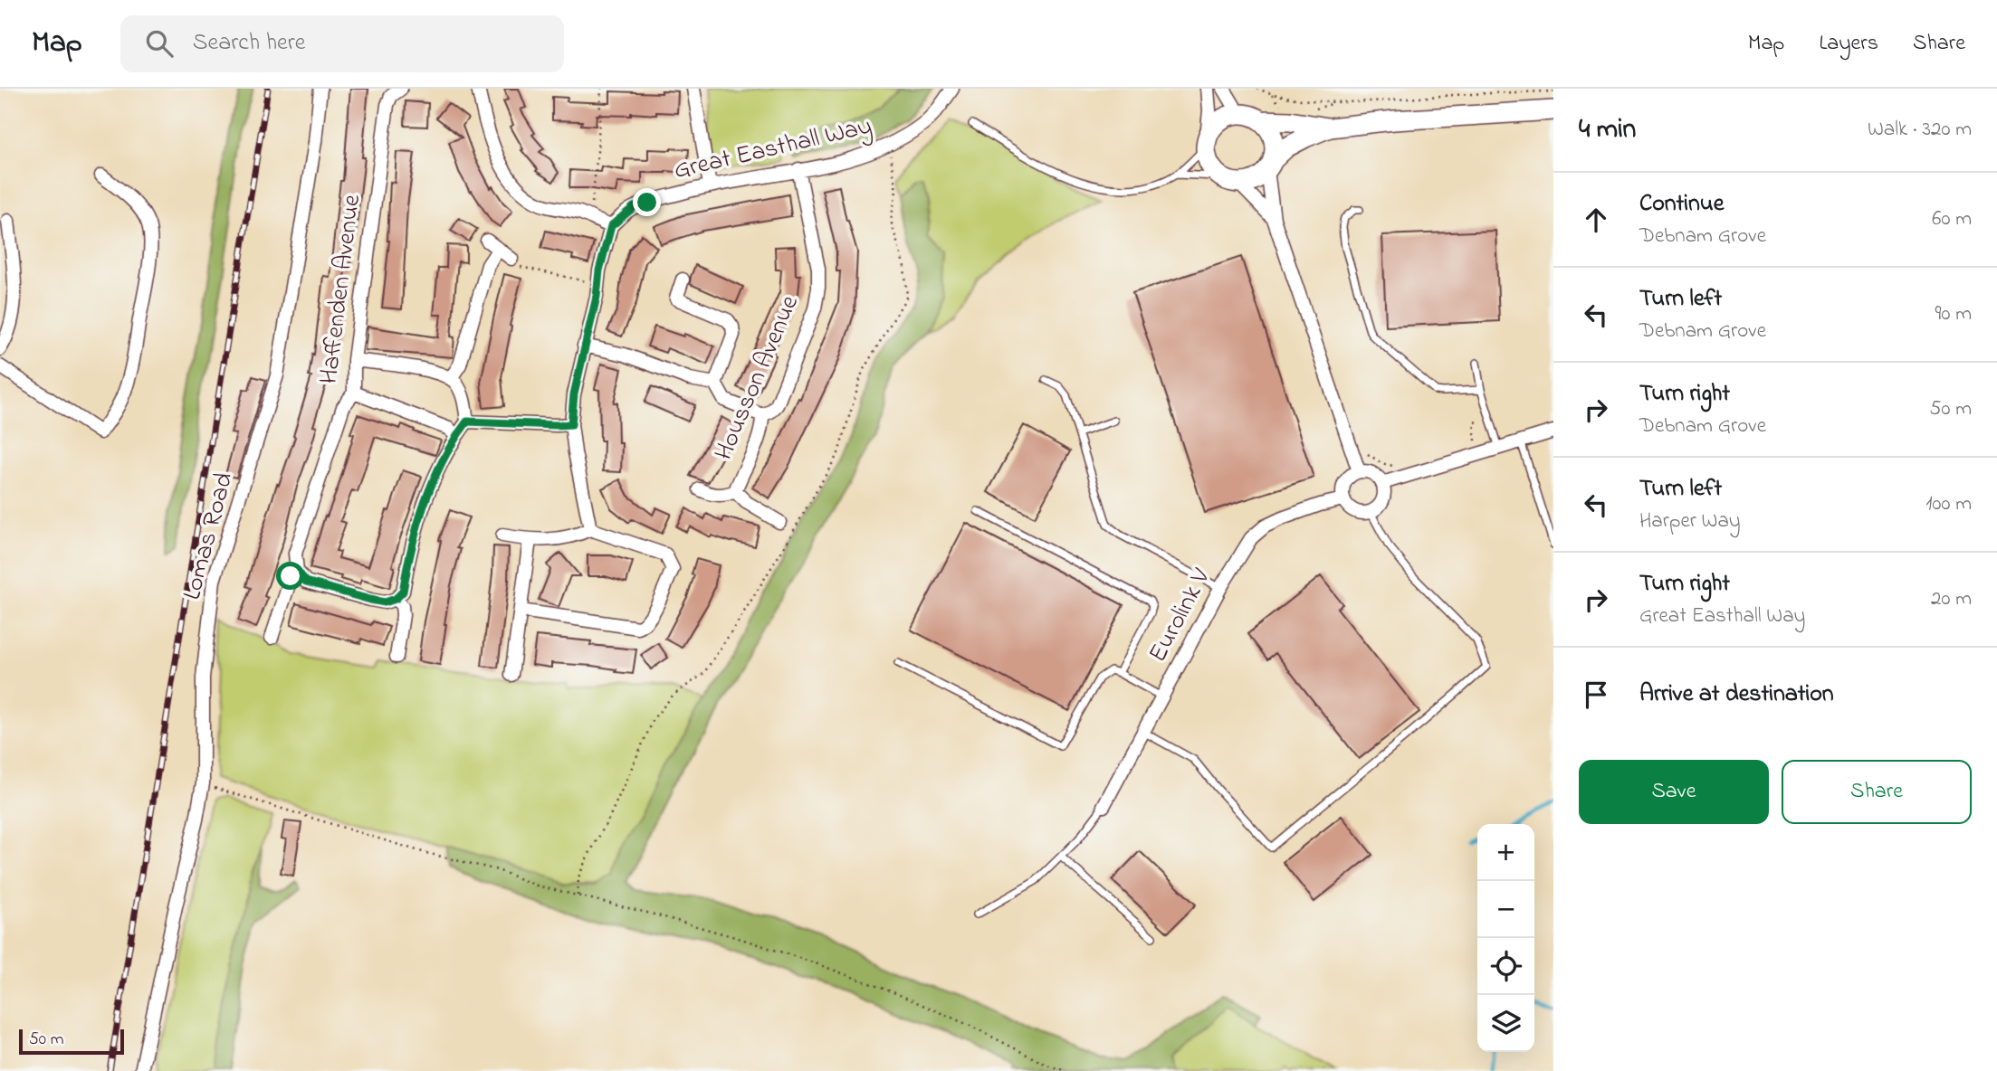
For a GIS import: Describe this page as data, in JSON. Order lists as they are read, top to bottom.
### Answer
{
  "streets": {
    "street": [
      "Great Easthall Way",
      "Haffenden Avenue",
      "Housson Avenue",
      "Lomas Road",
      "Eurolink V"
    ]
  },
  "crossings": [
    ["Great Easthall Way", "Housson Avenue"]
  ],
  "scale_bar": "50 m",
  "page": {
    "header": "Map",
    "search": "Search here",
    "nav": ["Map", "Layers", "Share"],
    "heading": ["4 min", "Walk · 320 m"],
    "list": [
      ["Continue", "Debnam Grove", "60 m"],
      ["Turn left", "Debnam Grove", "90 m"],
      ["Turn right", "Debnam Grove", "50 m"],
      ["Turn left", "Harper Way", "100 m"],
      ["Turn right", "Great Easthall Way", "20 m"],
      "Arrive at destination"
    ],
    "buttons": ["Save", "Share"],
    "map_buttons": ["+", "−"],
    "scale": "50 m"
  }
}
